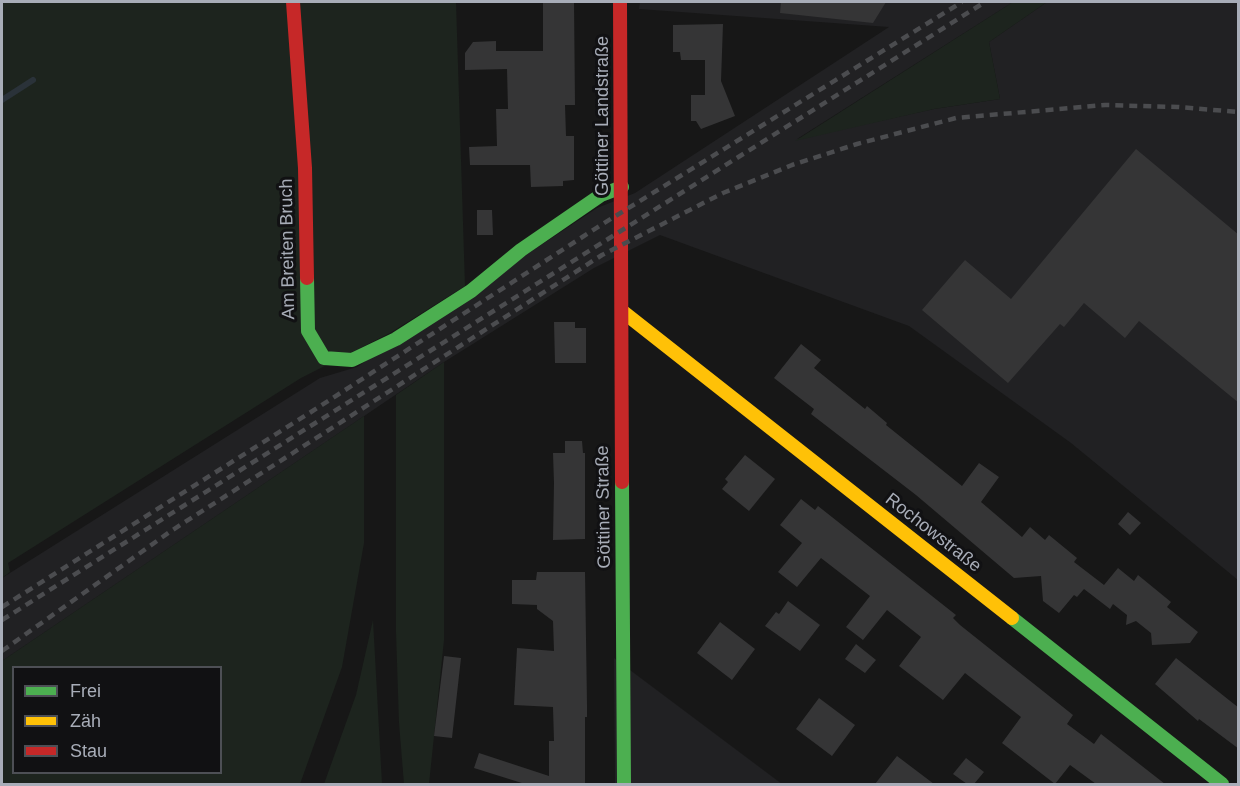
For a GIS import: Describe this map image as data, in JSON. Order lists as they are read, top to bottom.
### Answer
{
  "streets": {
    "street": [
      "Göttiner Landstraße",
      "Am Breiten Bruch",
      "Göttiner Straße",
      "Rochowstraße"
    ]
  },
  "crossings": [
    ["Göttiner Landstraße", "Am Breiten Bruch"],
    ["Göttiner Landstraße", "Göttiner Straße"],
    ["Göttiner Straße", "Rochowstraße"]
  ],
  "legend": ["Frei", "Zäh", "Stau"]
}
